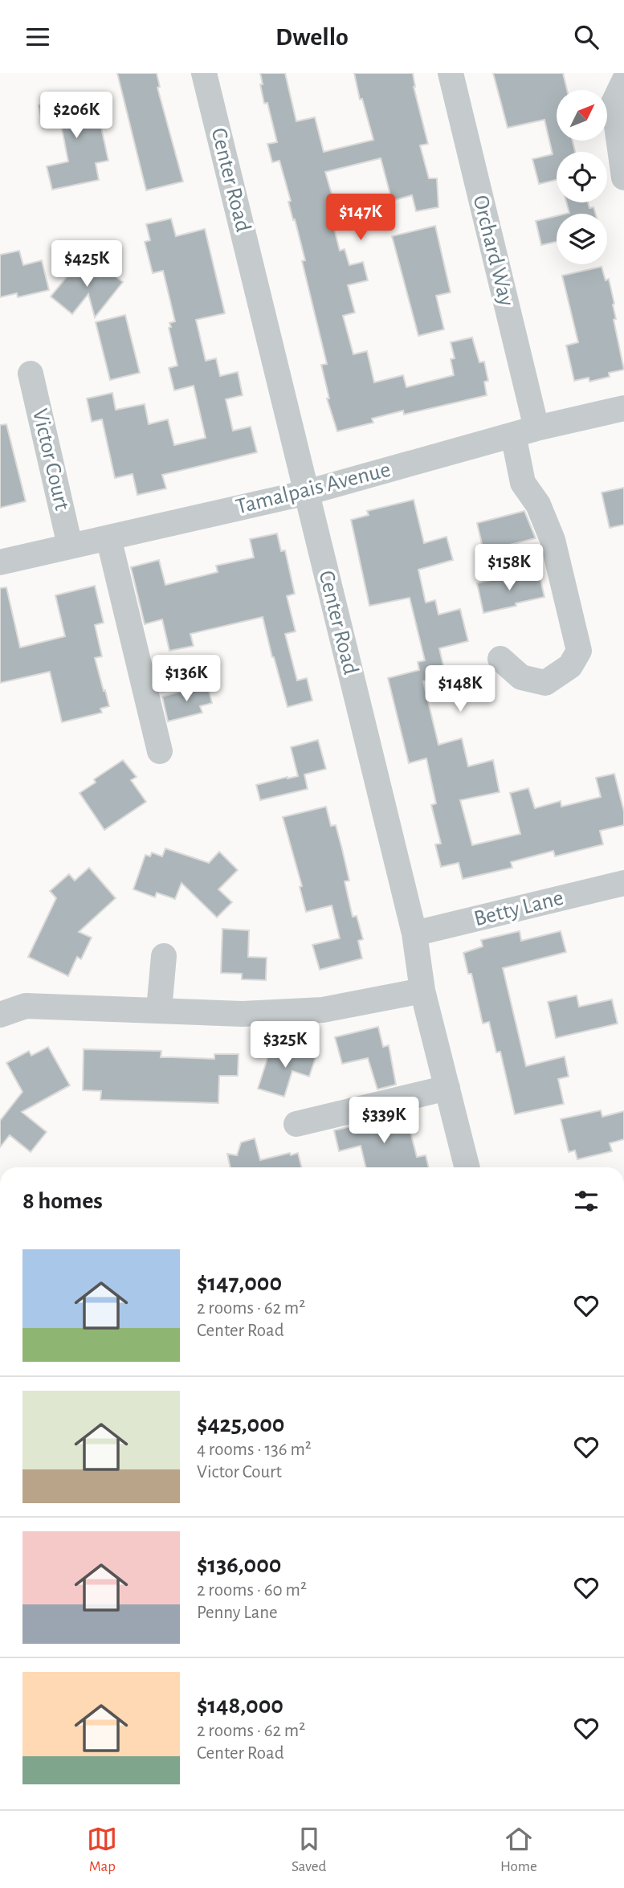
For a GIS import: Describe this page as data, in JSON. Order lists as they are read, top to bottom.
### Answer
{
  "streets": {
    "street": [
      "Center Road",
      "Orchard Way",
      "Victor Court",
      "Tamalpais Avenue",
      "Betty Lane"
    ]
  },
  "crossings": [
    ["Center Road", "Tamalpais Avenue"],
    ["Center Road", "Betty Lane"],
    ["Orchard Way", "Tamalpais Avenue"],
    ["Victor Court", "Tamalpais Avenue"]
  ],
  "north": "top right",
  "page": {
    "header": "Dwello",
    "price": [
      "$206K",
      "$147K",
      "$425K",
      "$158K",
      "$136K",
      "$148K",
      "$325K",
      "$339K"
    ],
    "heading": "8 homes",
    "list": [
      {
        "name": "$147,000",
        "note": "2 rooms · 62 m² · Center Road"
      },
      {
        "name": "$425,000",
        "note": "4 rooms · 136 m² · Victor Court"
      },
      {
        "name": "$136,000",
        "note": "2 rooms · 60 m² · Penny Lane"
      },
      {
        "name": "$148,000",
        "note": "2 rooms · 62 m² · Center Road"
      }
    ],
    "tabs": ["Map", "Saved", "Home"]
  }
}
